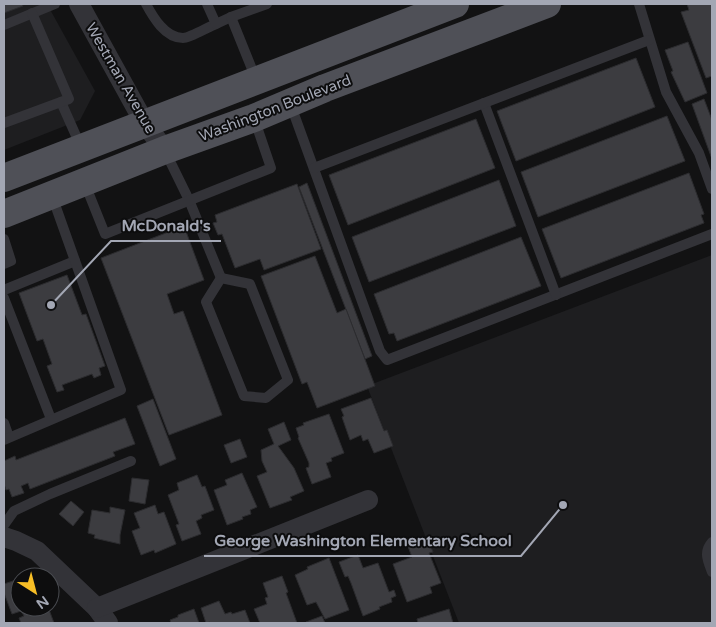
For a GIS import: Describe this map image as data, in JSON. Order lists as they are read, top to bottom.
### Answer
{
  "streets": {
    "main road": ["Washington Boulevard"],
    "street": ["Westman Avenue"]
  },
  "crossings": [
    ["Westman Avenue", "Washington Boulevard"]
  ],
  "places": ["McDonald's", "George Washington Elementary School"],
  "north": "bottom right"
}
